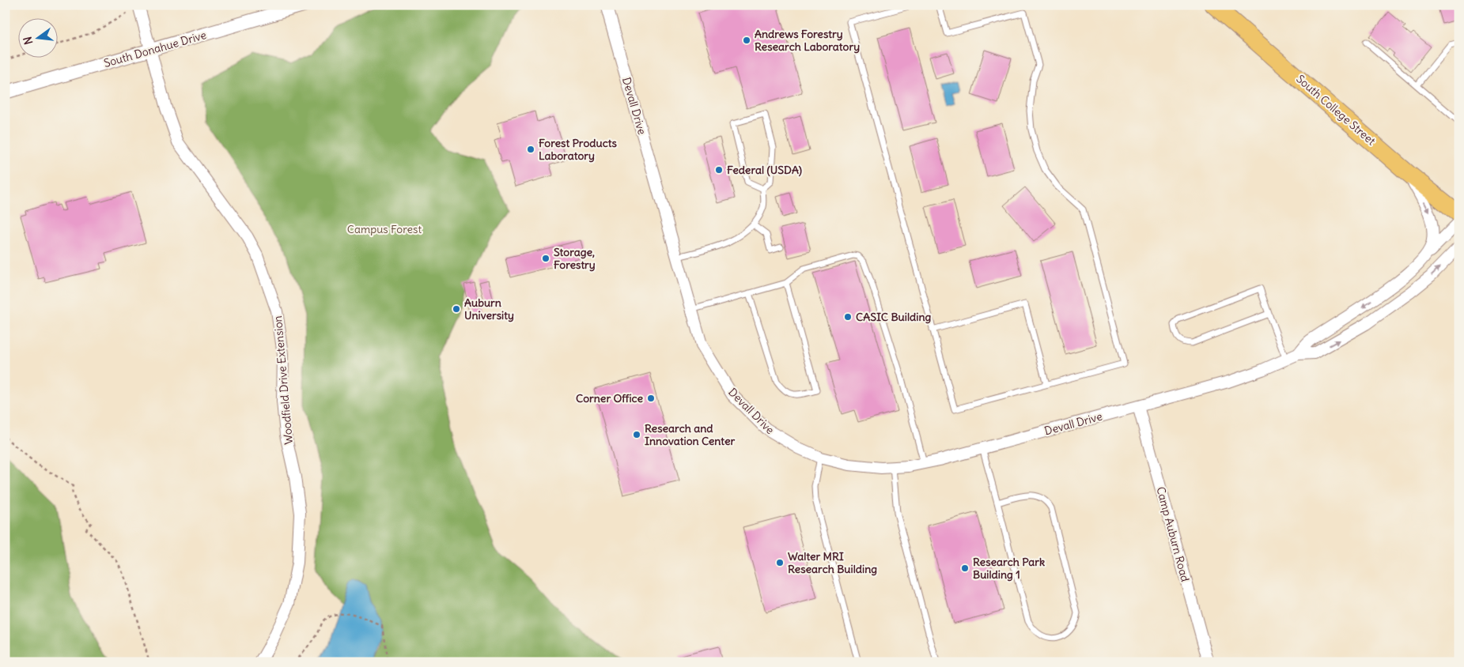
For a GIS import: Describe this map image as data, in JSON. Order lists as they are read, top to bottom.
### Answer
{
  "streets": {
    "main road": ["South College Street"],
    "street": [
      "South Donahue Drive",
      "Devall Drive",
      "Woodfield Drive Extension",
      "Camp Auburn Road"
    ]
  },
  "crossings": [
    ["South Donahue Drive", "Woodfield Drive Extension"],
    ["Devall Drive", "Camp Auburn Road"]
  ],
  "parks": ["Campus Forest"],
  "places": [
    "Andrews Forestry Research Laboratory",
    "Forest Products Laboratory",
    "Federal (USDA)",
    "Storage, Forestry",
    "Auburn University",
    "CASIC Building",
    "Corner Office",
    "Research and Innovation Center",
    "Walter MRI Research Building",
    "Research Park Building 1"
  ],
  "north": "left"
}
